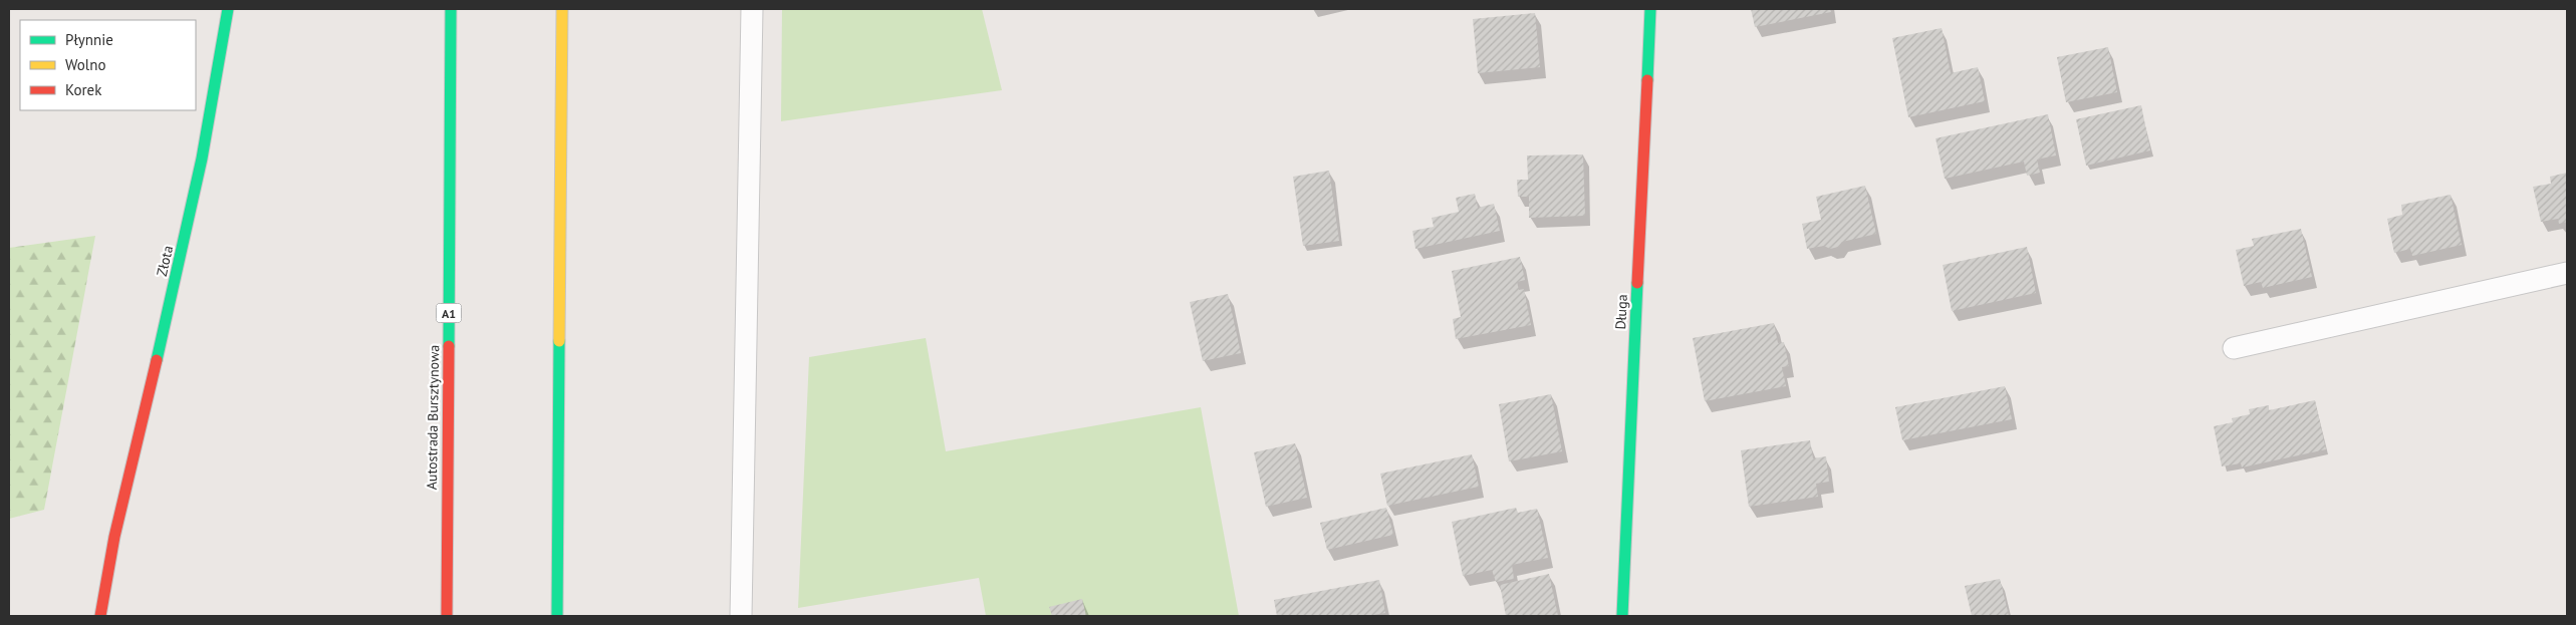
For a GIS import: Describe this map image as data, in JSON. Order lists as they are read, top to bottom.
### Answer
{
  "streets": {
    "main road": [
      "Złota",
      "Długa",
      "A1",
      "Autostrada Bursztynowa"
    ]
  },
  "legend": ["Płynnie", "Wolno", "Korek"]
}
